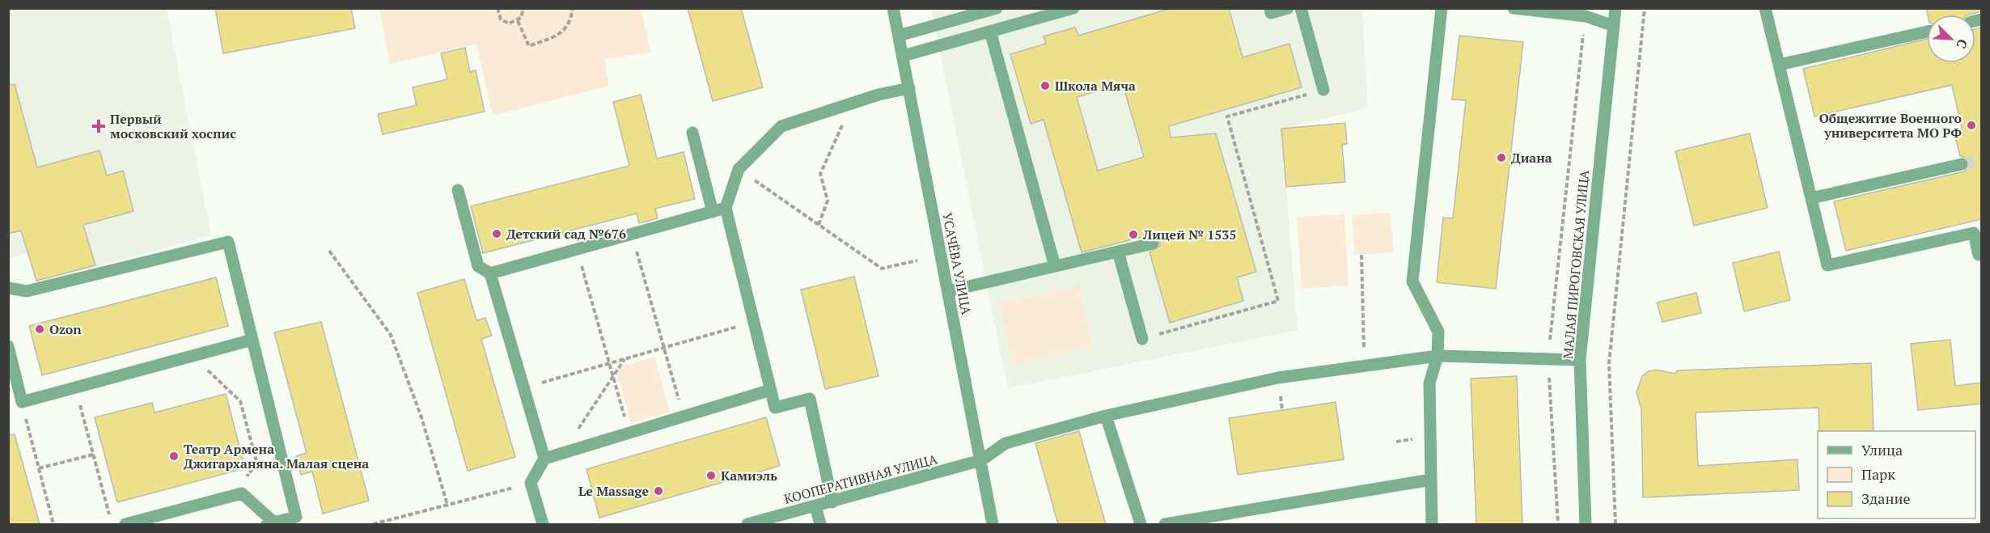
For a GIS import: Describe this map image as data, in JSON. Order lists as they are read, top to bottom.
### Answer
{
  "streets": {
    "street": ["УСАЧЁВА УЛИЦА", "МАЛАЯ ПИРОГОВСКАЯ УЛИЦА", "КООПЕРАТИВНАЯ УЛИЦА"]
  },
  "crossings": [
    ["УСАЧЁВА УЛИЦА", "КООПЕРАТИВНАЯ УЛИЦА"],
    ["МАЛАЯ ПИРОГОВСКАЯ УЛИЦА", "КООПЕРАТИВНАЯ УЛИЦА"]
  ],
  "places": {
    "other": [
      "Школа Мяча",
      "Общежитие Военного университета МО РФ",
      "Диана",
      "Детский сад №676",
      "Лицей № 1535",
      "Ozon",
      "Театр Армена Джигарханяна. Малая сцена",
      "Камиэль",
      "Le Massage"
    ],
    "health": ["Первый московский хоспис"]
  },
  "legend": ["Улица", "Парк", "Здание"],
  "north": "bottom right"
}
